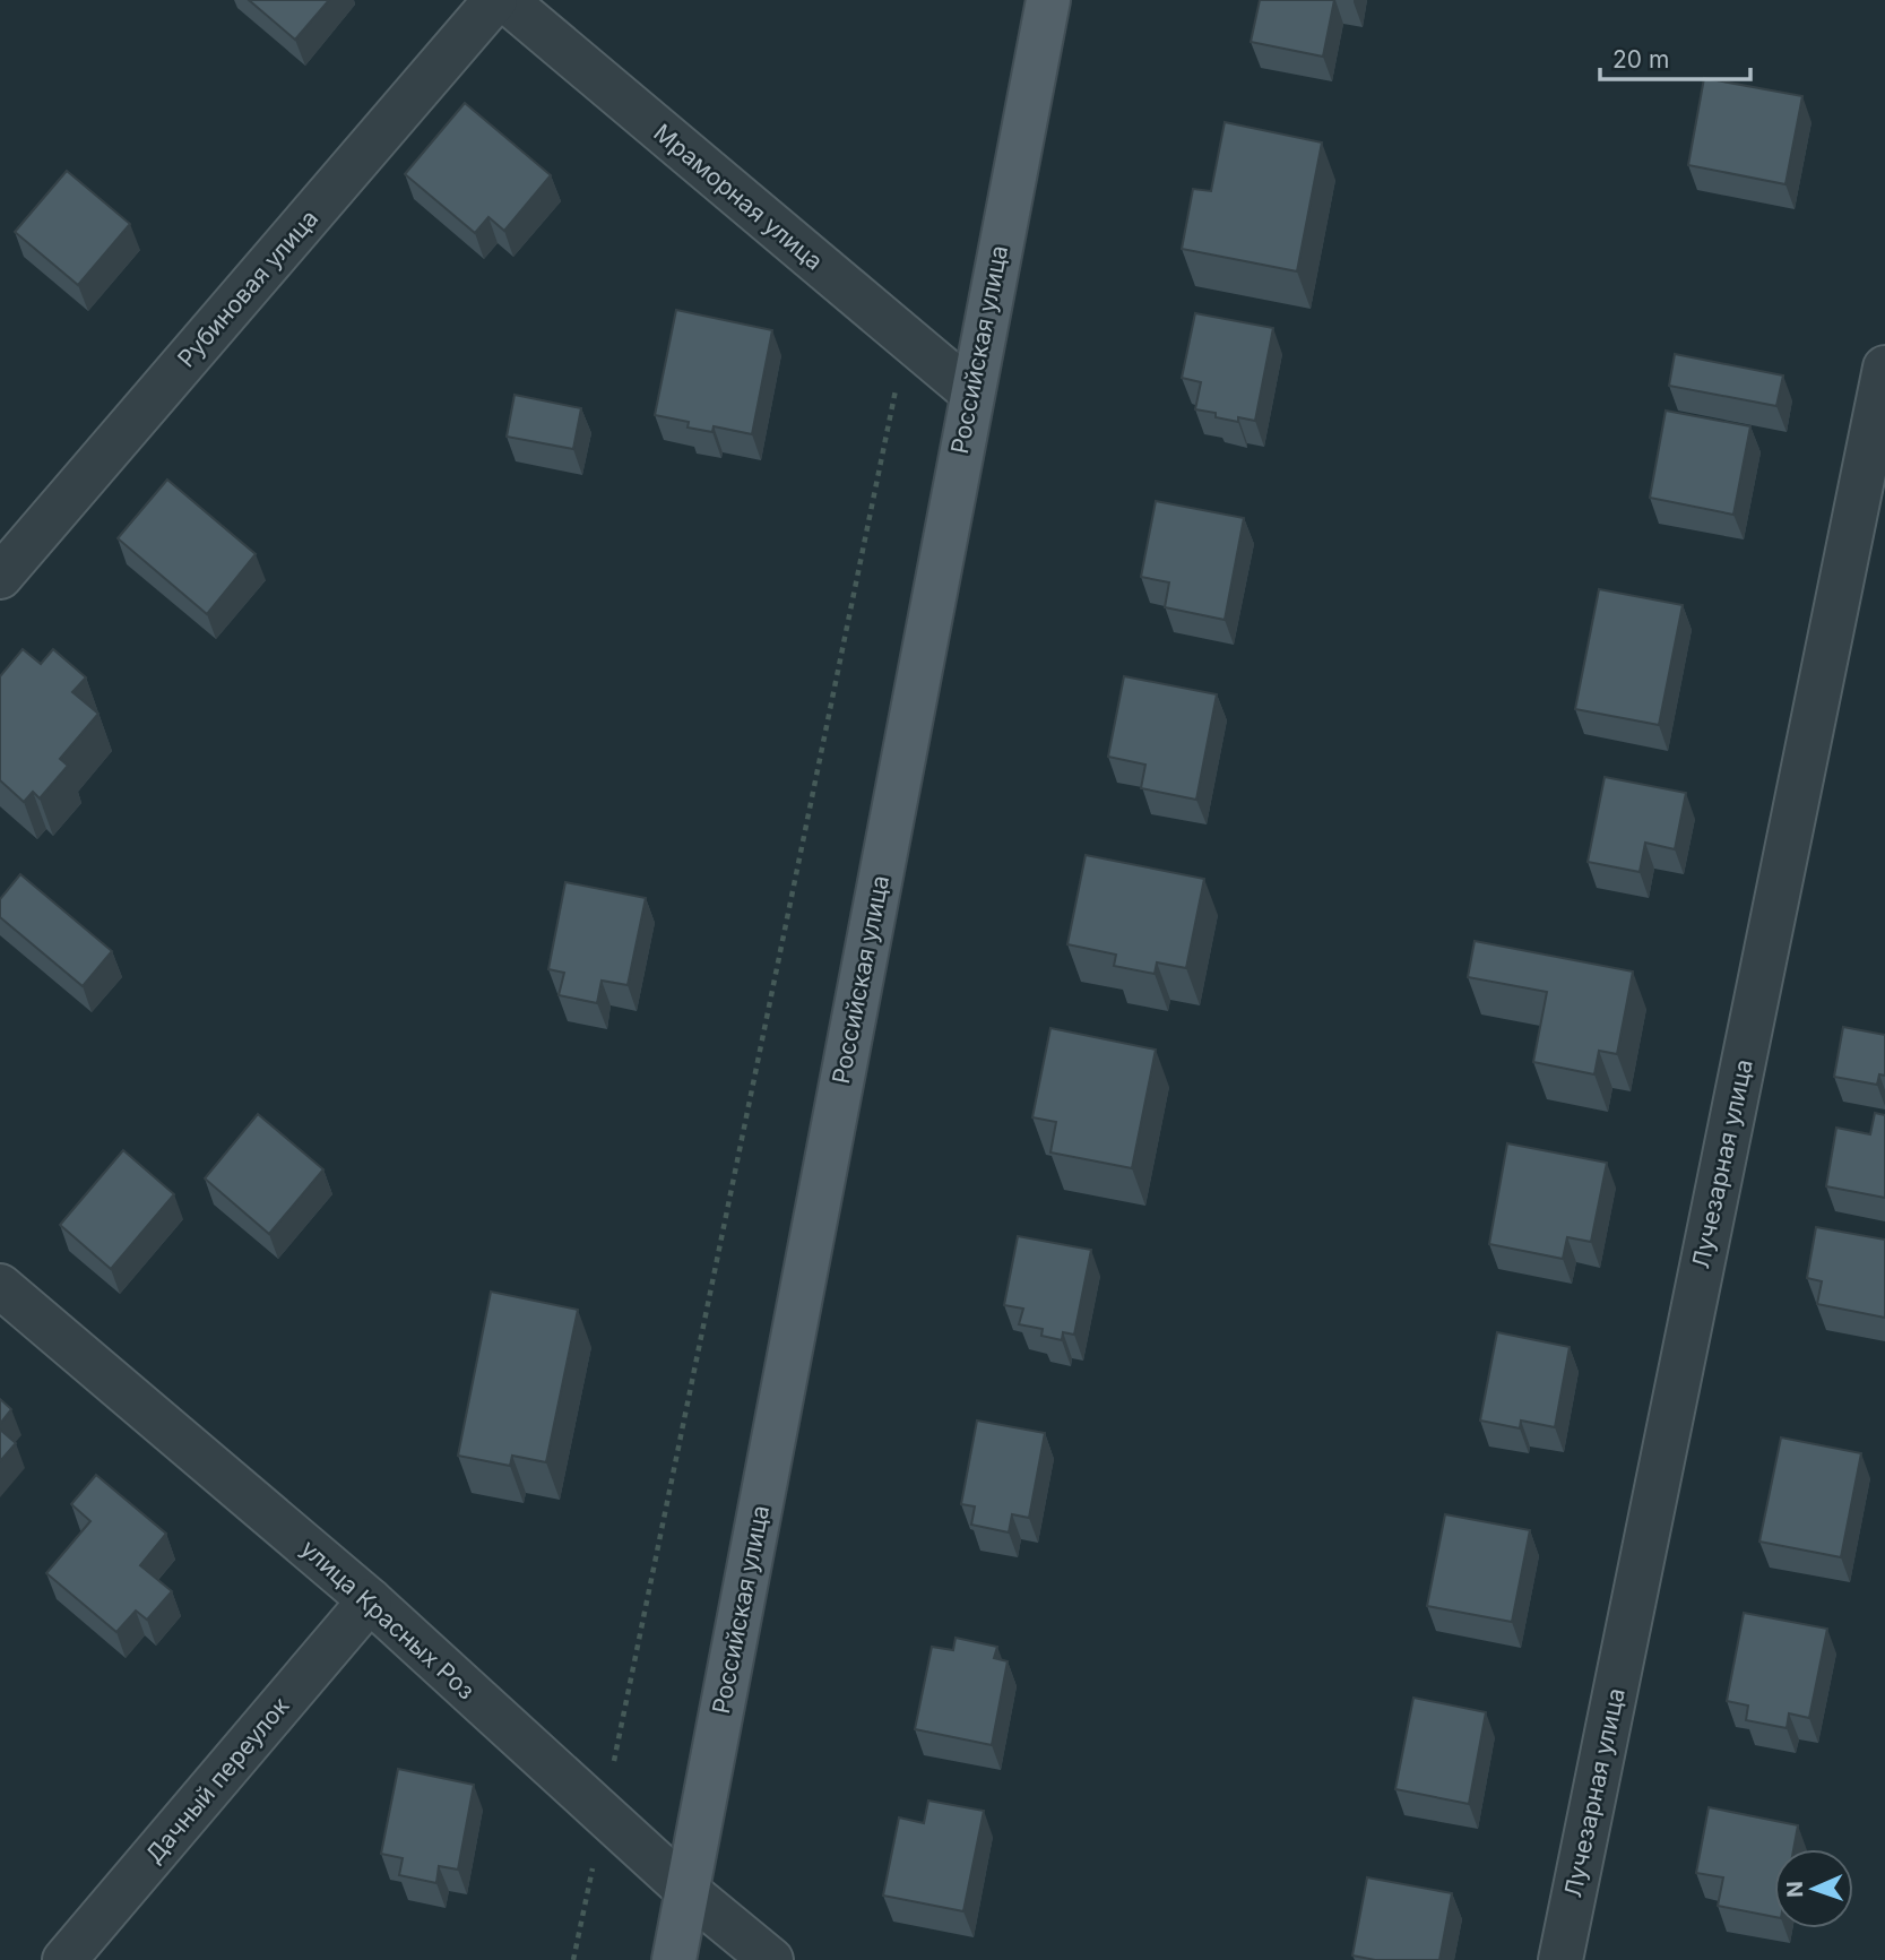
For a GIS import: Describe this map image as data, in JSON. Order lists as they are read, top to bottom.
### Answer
{
  "streets": {
    "main road": ["Российская улица"],
    "street": [
      "Мраморная улица",
      "Рубиновая улица",
      "Лучезарная улица",
      "улица Красных Роз",
      "Дачный переулок"
    ]
  },
  "crossings": [
    ["Мраморная улица", "Российская улица"],
    ["Российская улица", "улица Красных Роз"],
    ["улица Красных Роз", "Дачный переулок"]
  ],
  "scale_bar": "20 m",
  "north": "left"
}
